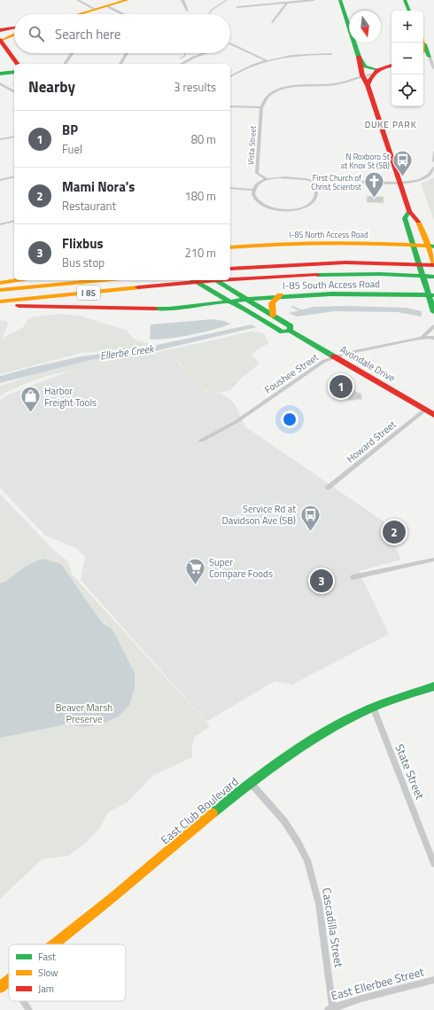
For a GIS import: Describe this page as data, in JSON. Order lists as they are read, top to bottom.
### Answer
{
  "streets": {
    "main road": [
      "I-85 North Access Road",
      "I-85 South Access Road",
      "I 85",
      "Avondale Drive",
      "East Club Boulevard"
    ],
    "street": [
      "Vista Street",
      "Foushee Street",
      "Howard Street",
      "State Street",
      "Cascadilla Street",
      "East Ellerbee Street"
    ]
  },
  "crossings": [
    ["I-85 South Access Road", "Avondale Drive"],
    ["Avondale Drive", "Foushee Street"],
    ["Avondale Drive", "Howard Street"],
    ["State Street", "East Club Boulevard"],
    ["East Club Boulevard", "Cascadilla Street"],
    ["Cascadilla Street", "East Ellerbee Street"]
  ],
  "districts": ["DUKE PARK"],
  "water": ["Ellerbe Creek"],
  "parks": ["Beaver Marsh Preserve"],
  "places": {
    "bus stop": ["N Roxboro St at Knox St (SB)", "Service Rd at Davidson Ave (SB)"],
    "church": ["First Church of Christ Scientist"],
    "shop": ["Harbor Freight Tools"],
    "supermarket": ["Super Compare Foods"]
  },
  "legend": ["Fast", "Slow", "Jam"],
  "north": "bottom",
  "page": {
    "map_buttons": ["+", "−"],
    "search": "Search here",
    "heading": ["Nearby", "3 results"],
    "list": [
      {
        "mark": "1",
        "name": "BP",
        "note": "Fuel",
        "value": "80 m"
      },
      {
        "mark": "2",
        "name": "Mami Nora's",
        "note": "Restaurant",
        "value": "180 m"
      },
      {
        "mark": "3",
        "name": "Flixbus",
        "note": "Bus stop",
        "value": "210 m"
      }
    ],
    "pins": ["1", "2", "3"]
  }
}
